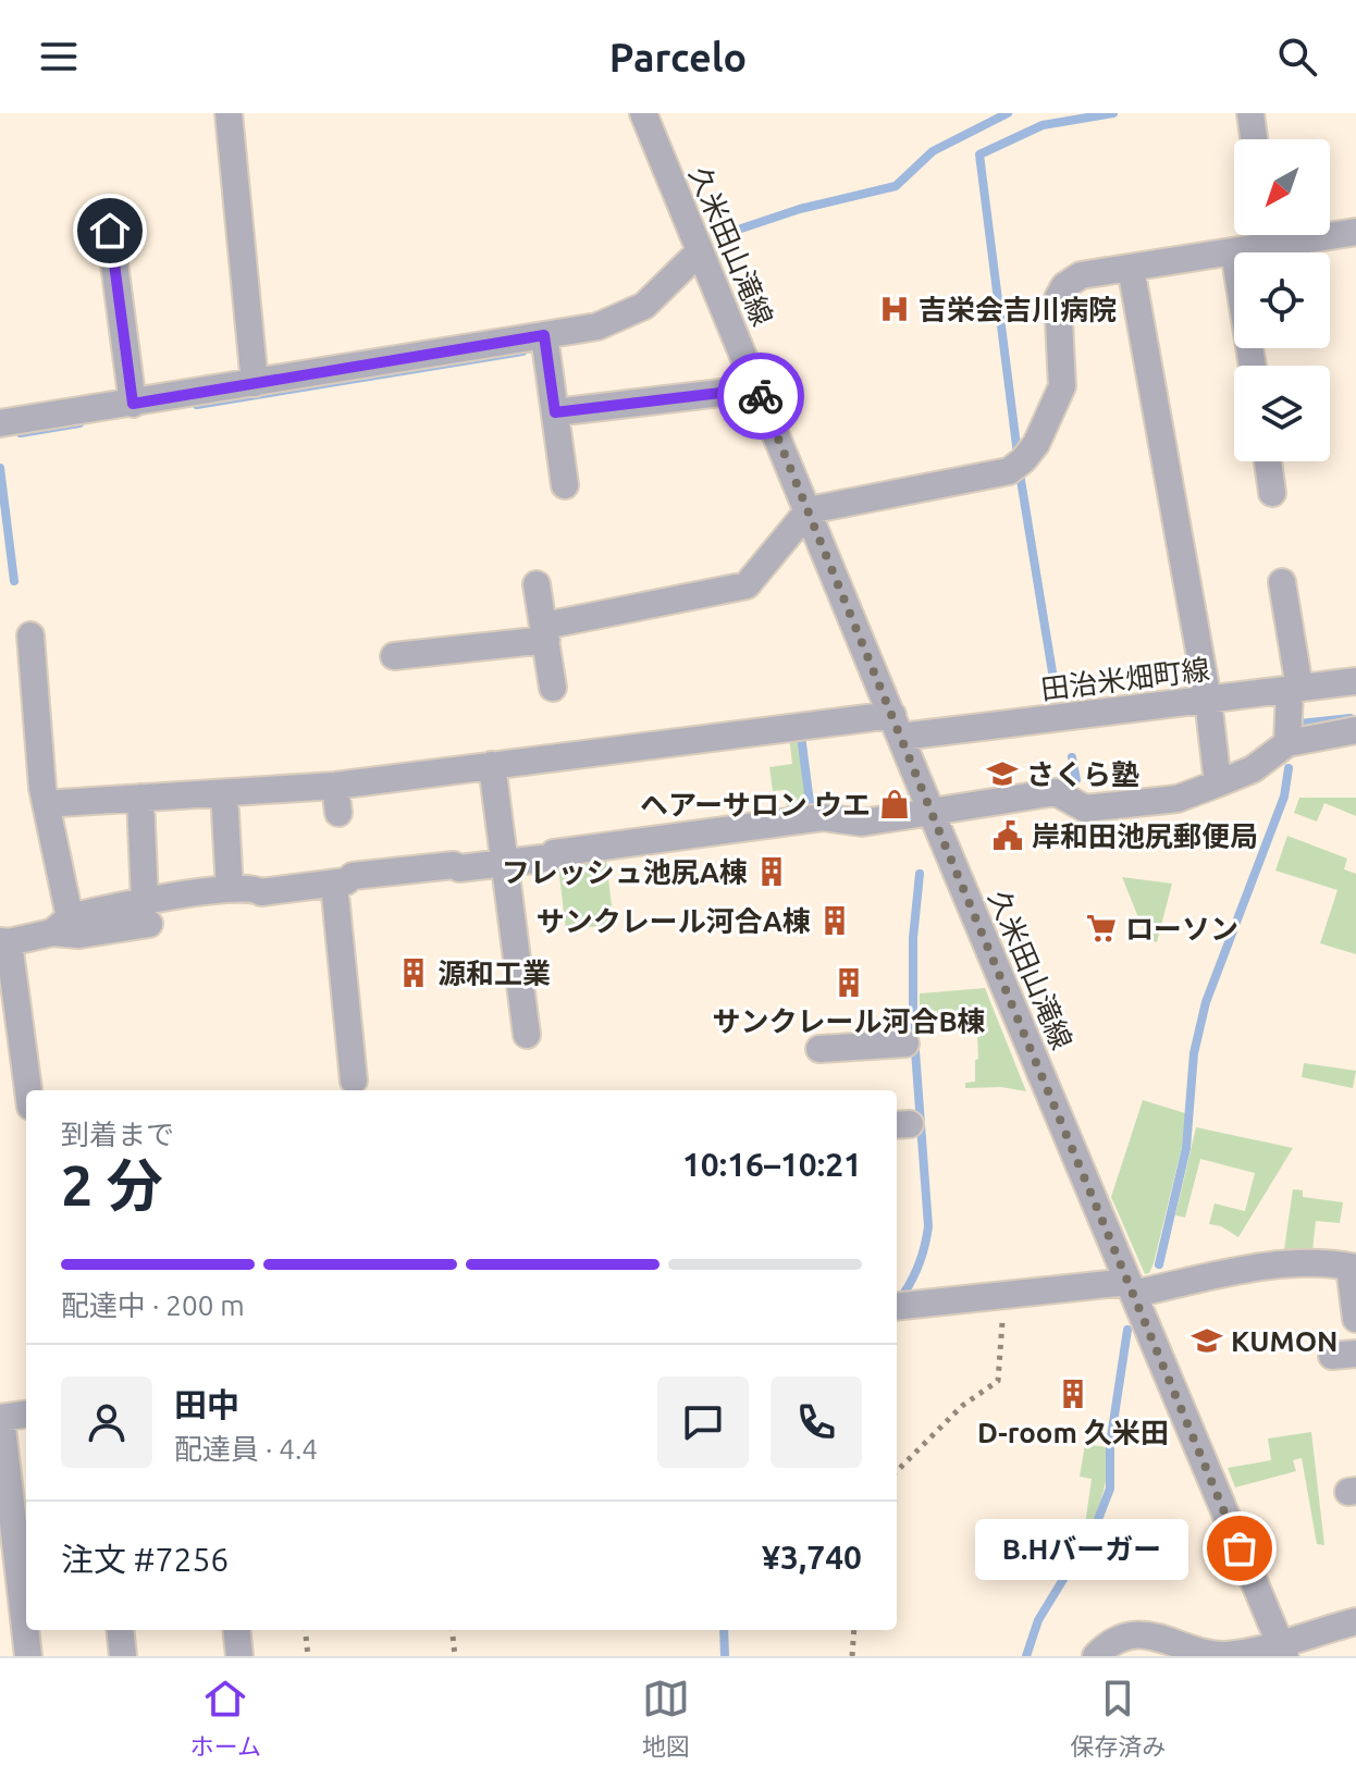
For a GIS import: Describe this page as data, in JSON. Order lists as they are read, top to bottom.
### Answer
{
  "streets": {
    "street": ["久米田山滝線", "田治米畑町線"]
  },
  "crossings": [
    ["久米田山滝線", "田治米畑町線"]
  ],
  "places": {
    "hospital": ["吉栄会吉川病院"],
    "school or university": ["さくら塾", "KUMON"],
    "shop": ["ヘアーサロン ウエ"],
    "public building": ["岸和田池尻郵便局"],
    "building": [
      "フレッシュ池尻A棟",
      "サンクレール河合A棟",
      "源和工業",
      "サンクレール河合B棟",
      "D-room 久米田"
    ],
    "supermarket": ["ローソン"],
    "other": ["B.Hバーガー"]
  },
  "north": "bottom left",
  "page": {
    "header": "Parcelo",
    "heading": ["2 分", "到着まで", "10:16–10:21"],
    "panel": [
      "田中",
      "配達員 · 4.4",
      "注文 #7256",
      "¥3,740"
    ],
    "bar": "配達中 · 200 m",
    "bubble": "B.Hバーガー",
    "tabs": ["ホーム", "地図", "保存済み"]
  }
}
